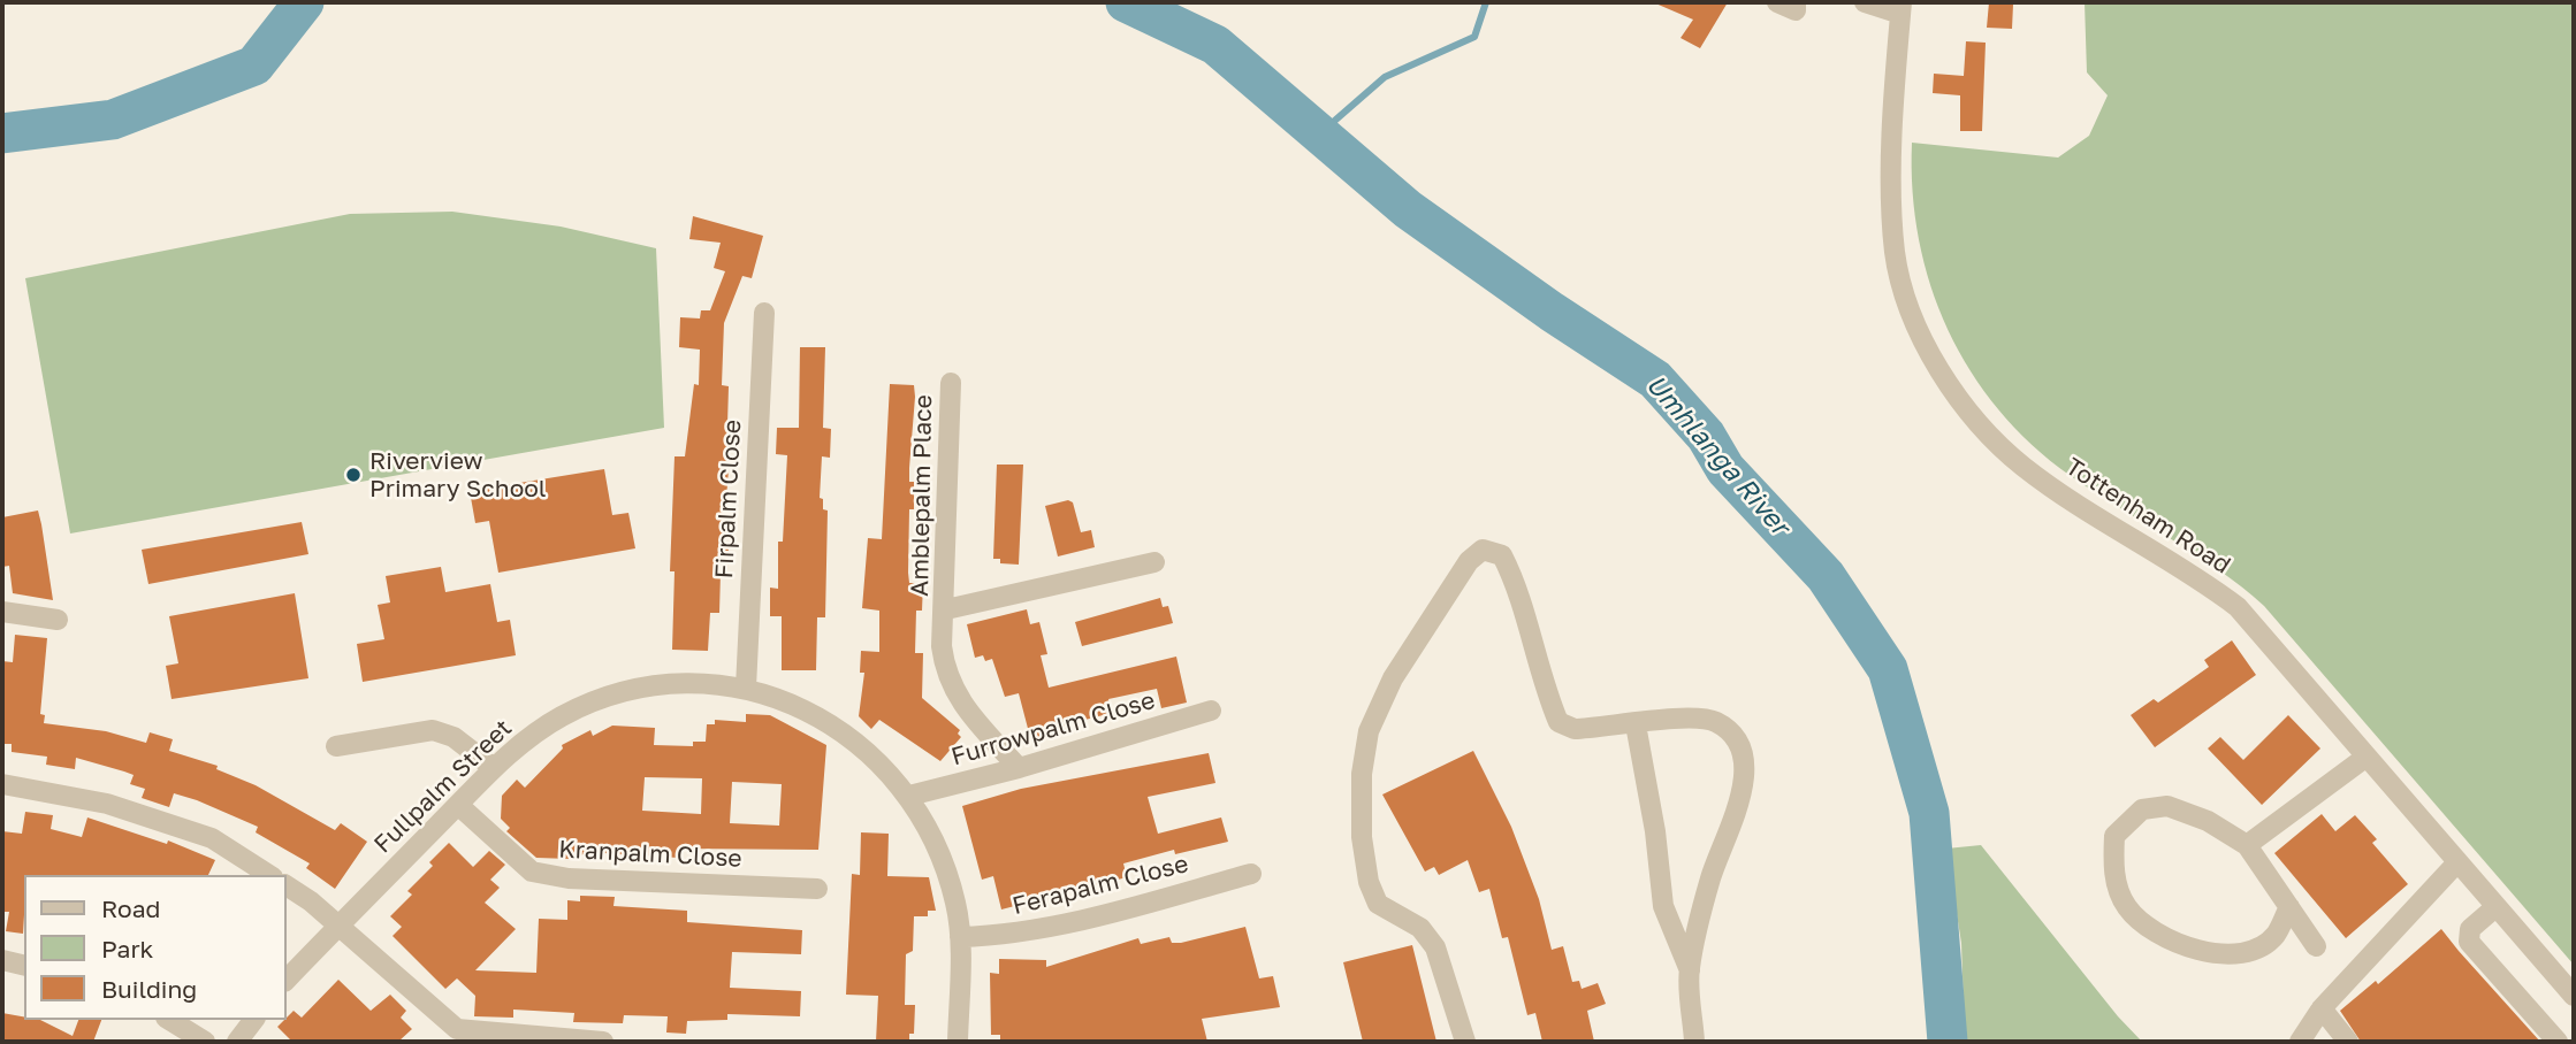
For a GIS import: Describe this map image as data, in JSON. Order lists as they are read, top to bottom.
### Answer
{
  "streets": {
    "street": [
      "Amblepalm Place",
      "Firpalm Close",
      "Tottenham Road",
      "Furrowpalm Close",
      "Fullpalm Street",
      "Kranpalm Close",
      "Ferapalm Close"
    ]
  },
  "crossings": [
    ["Amblepalm Place", "Furrowpalm Close"],
    ["Firpalm Close", "Fullpalm Street"],
    ["Furrowpalm Close", "Fullpalm Street"],
    ["Fullpalm Street", "Kranpalm Close"],
    ["Fullpalm Street", "Ferapalm Close"]
  ],
  "water": ["Umhlanga River"],
  "places": ["Riverview Primary School"],
  "legend": ["Road", "Park", "Building"]
}
